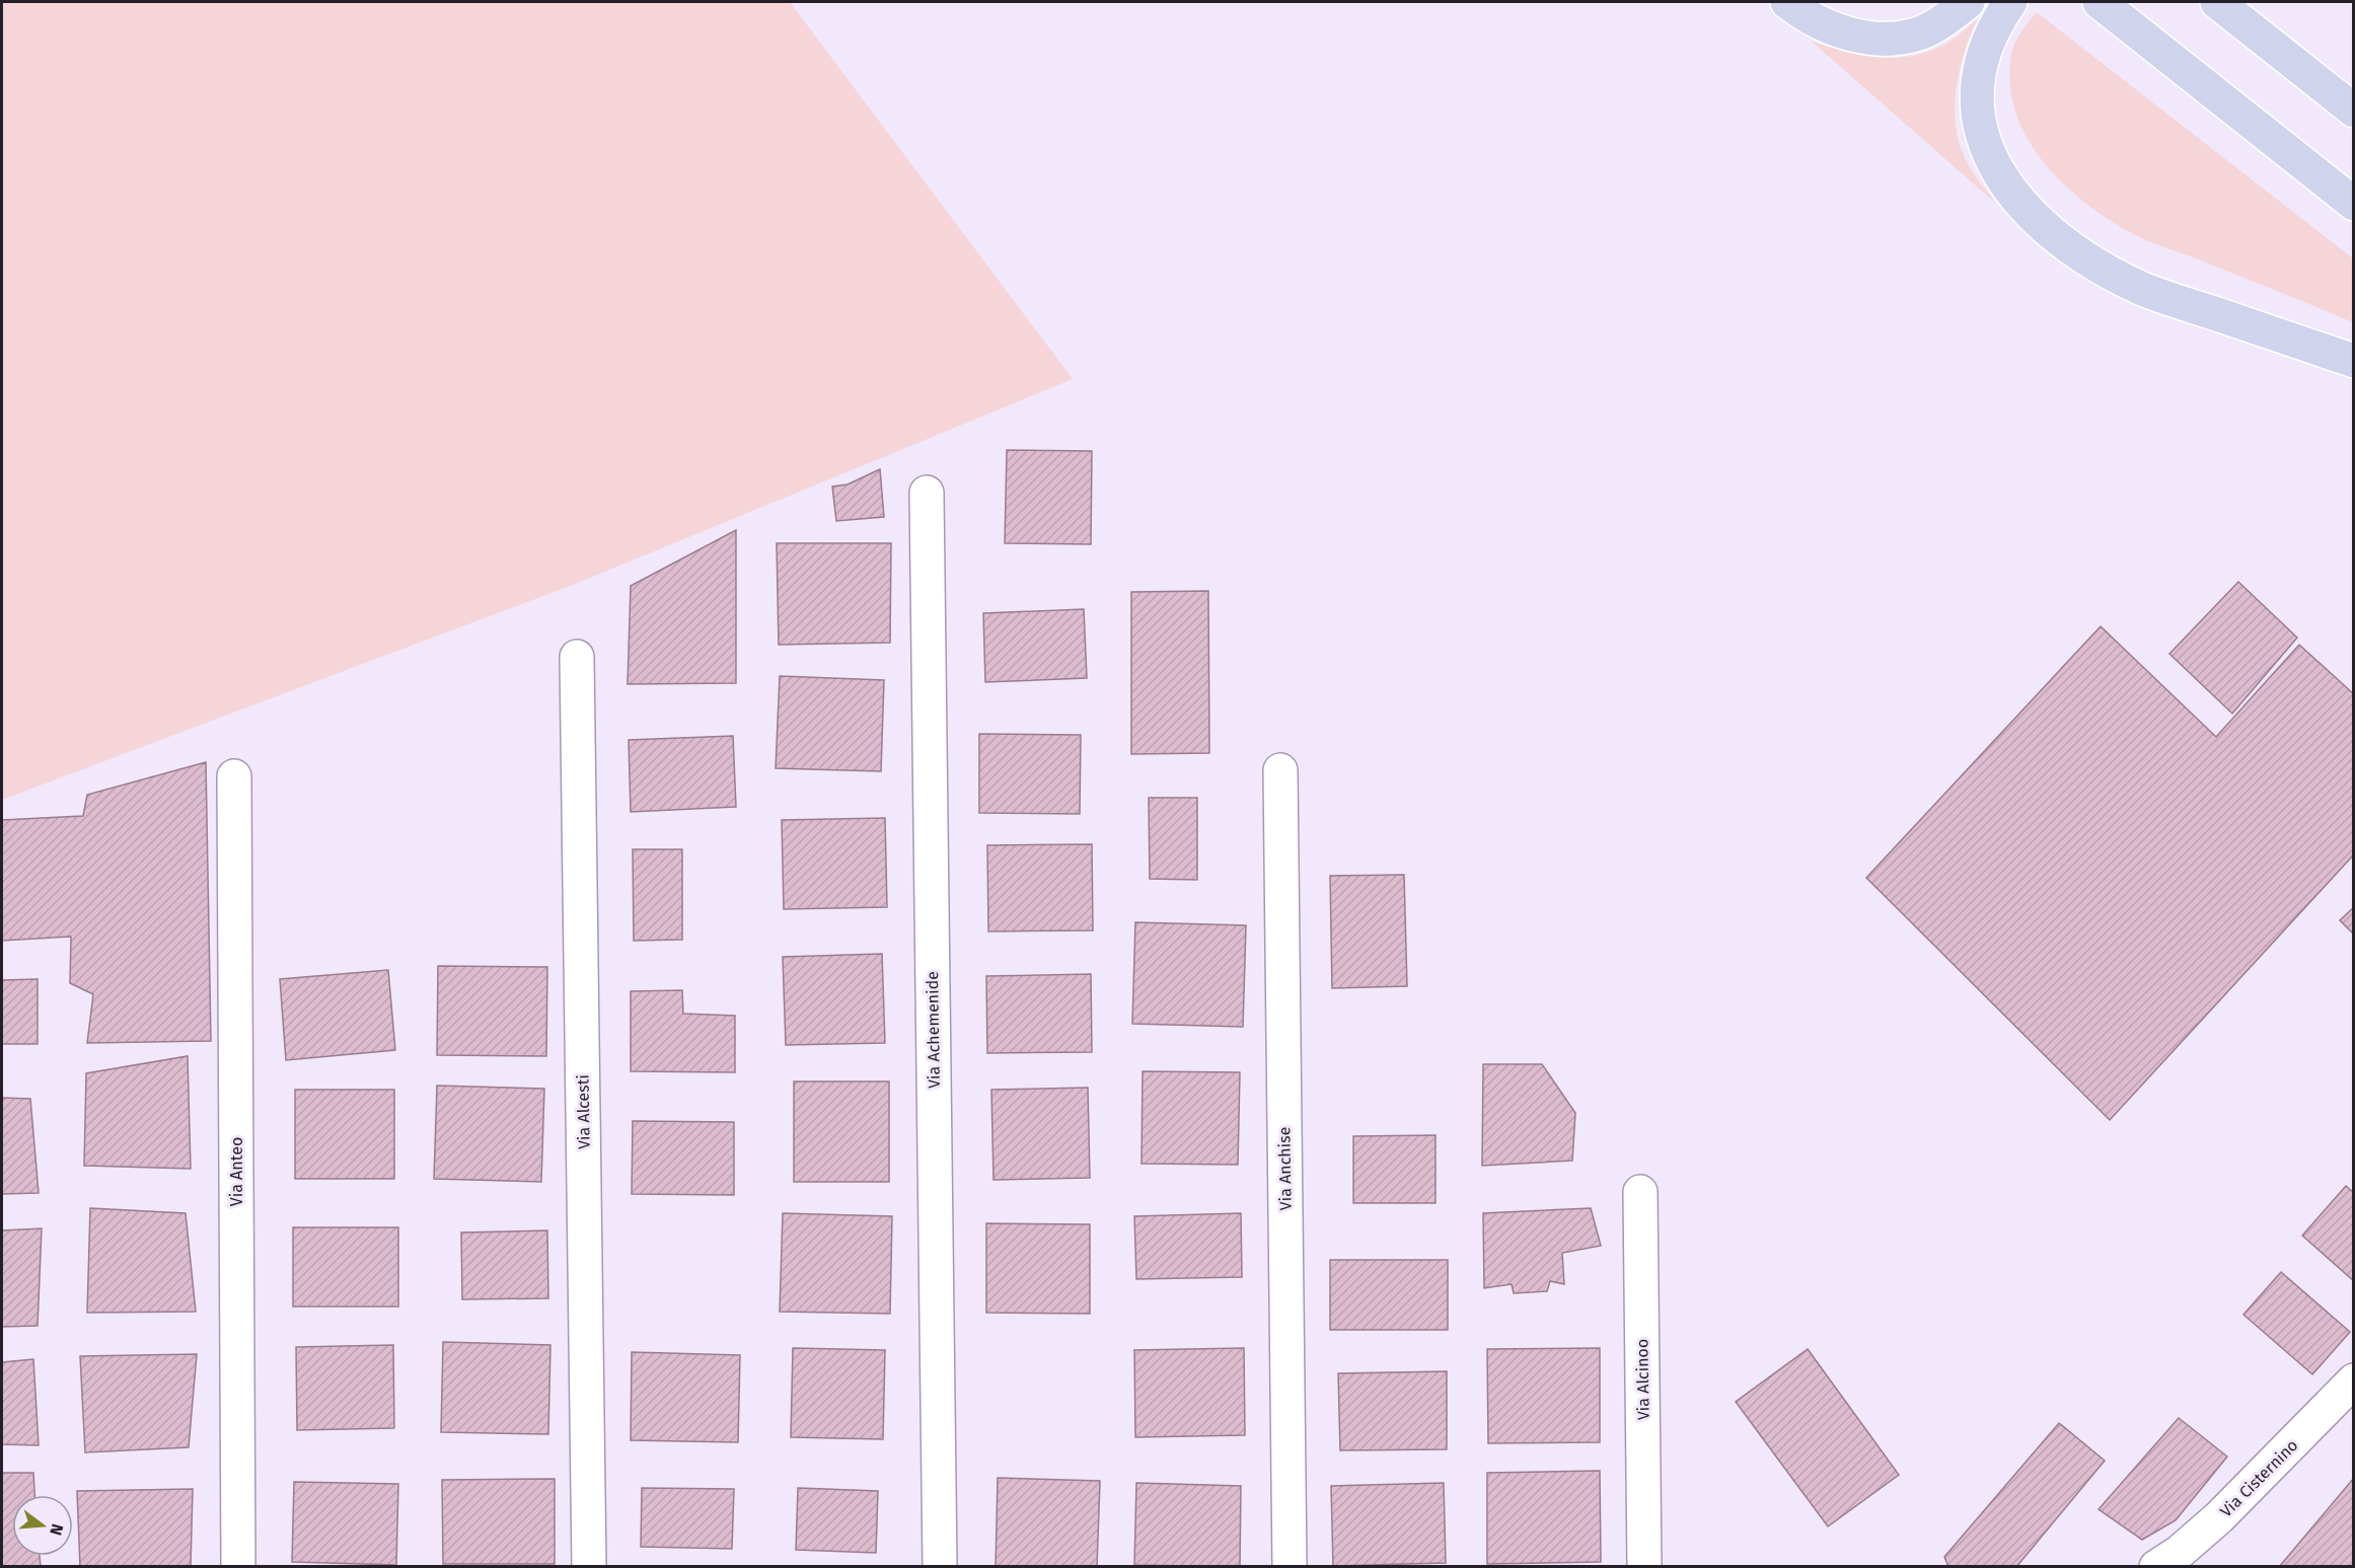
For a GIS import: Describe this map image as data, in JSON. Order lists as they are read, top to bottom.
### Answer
{
  "streets": {
    "street": [
      "Via Achemenide",
      "Via Alcesti",
      "Via Anchise",
      "Via Anteo",
      "Via Alcinoo",
      "Via Cisternino"
    ]
  },
  "north": "right"
}
